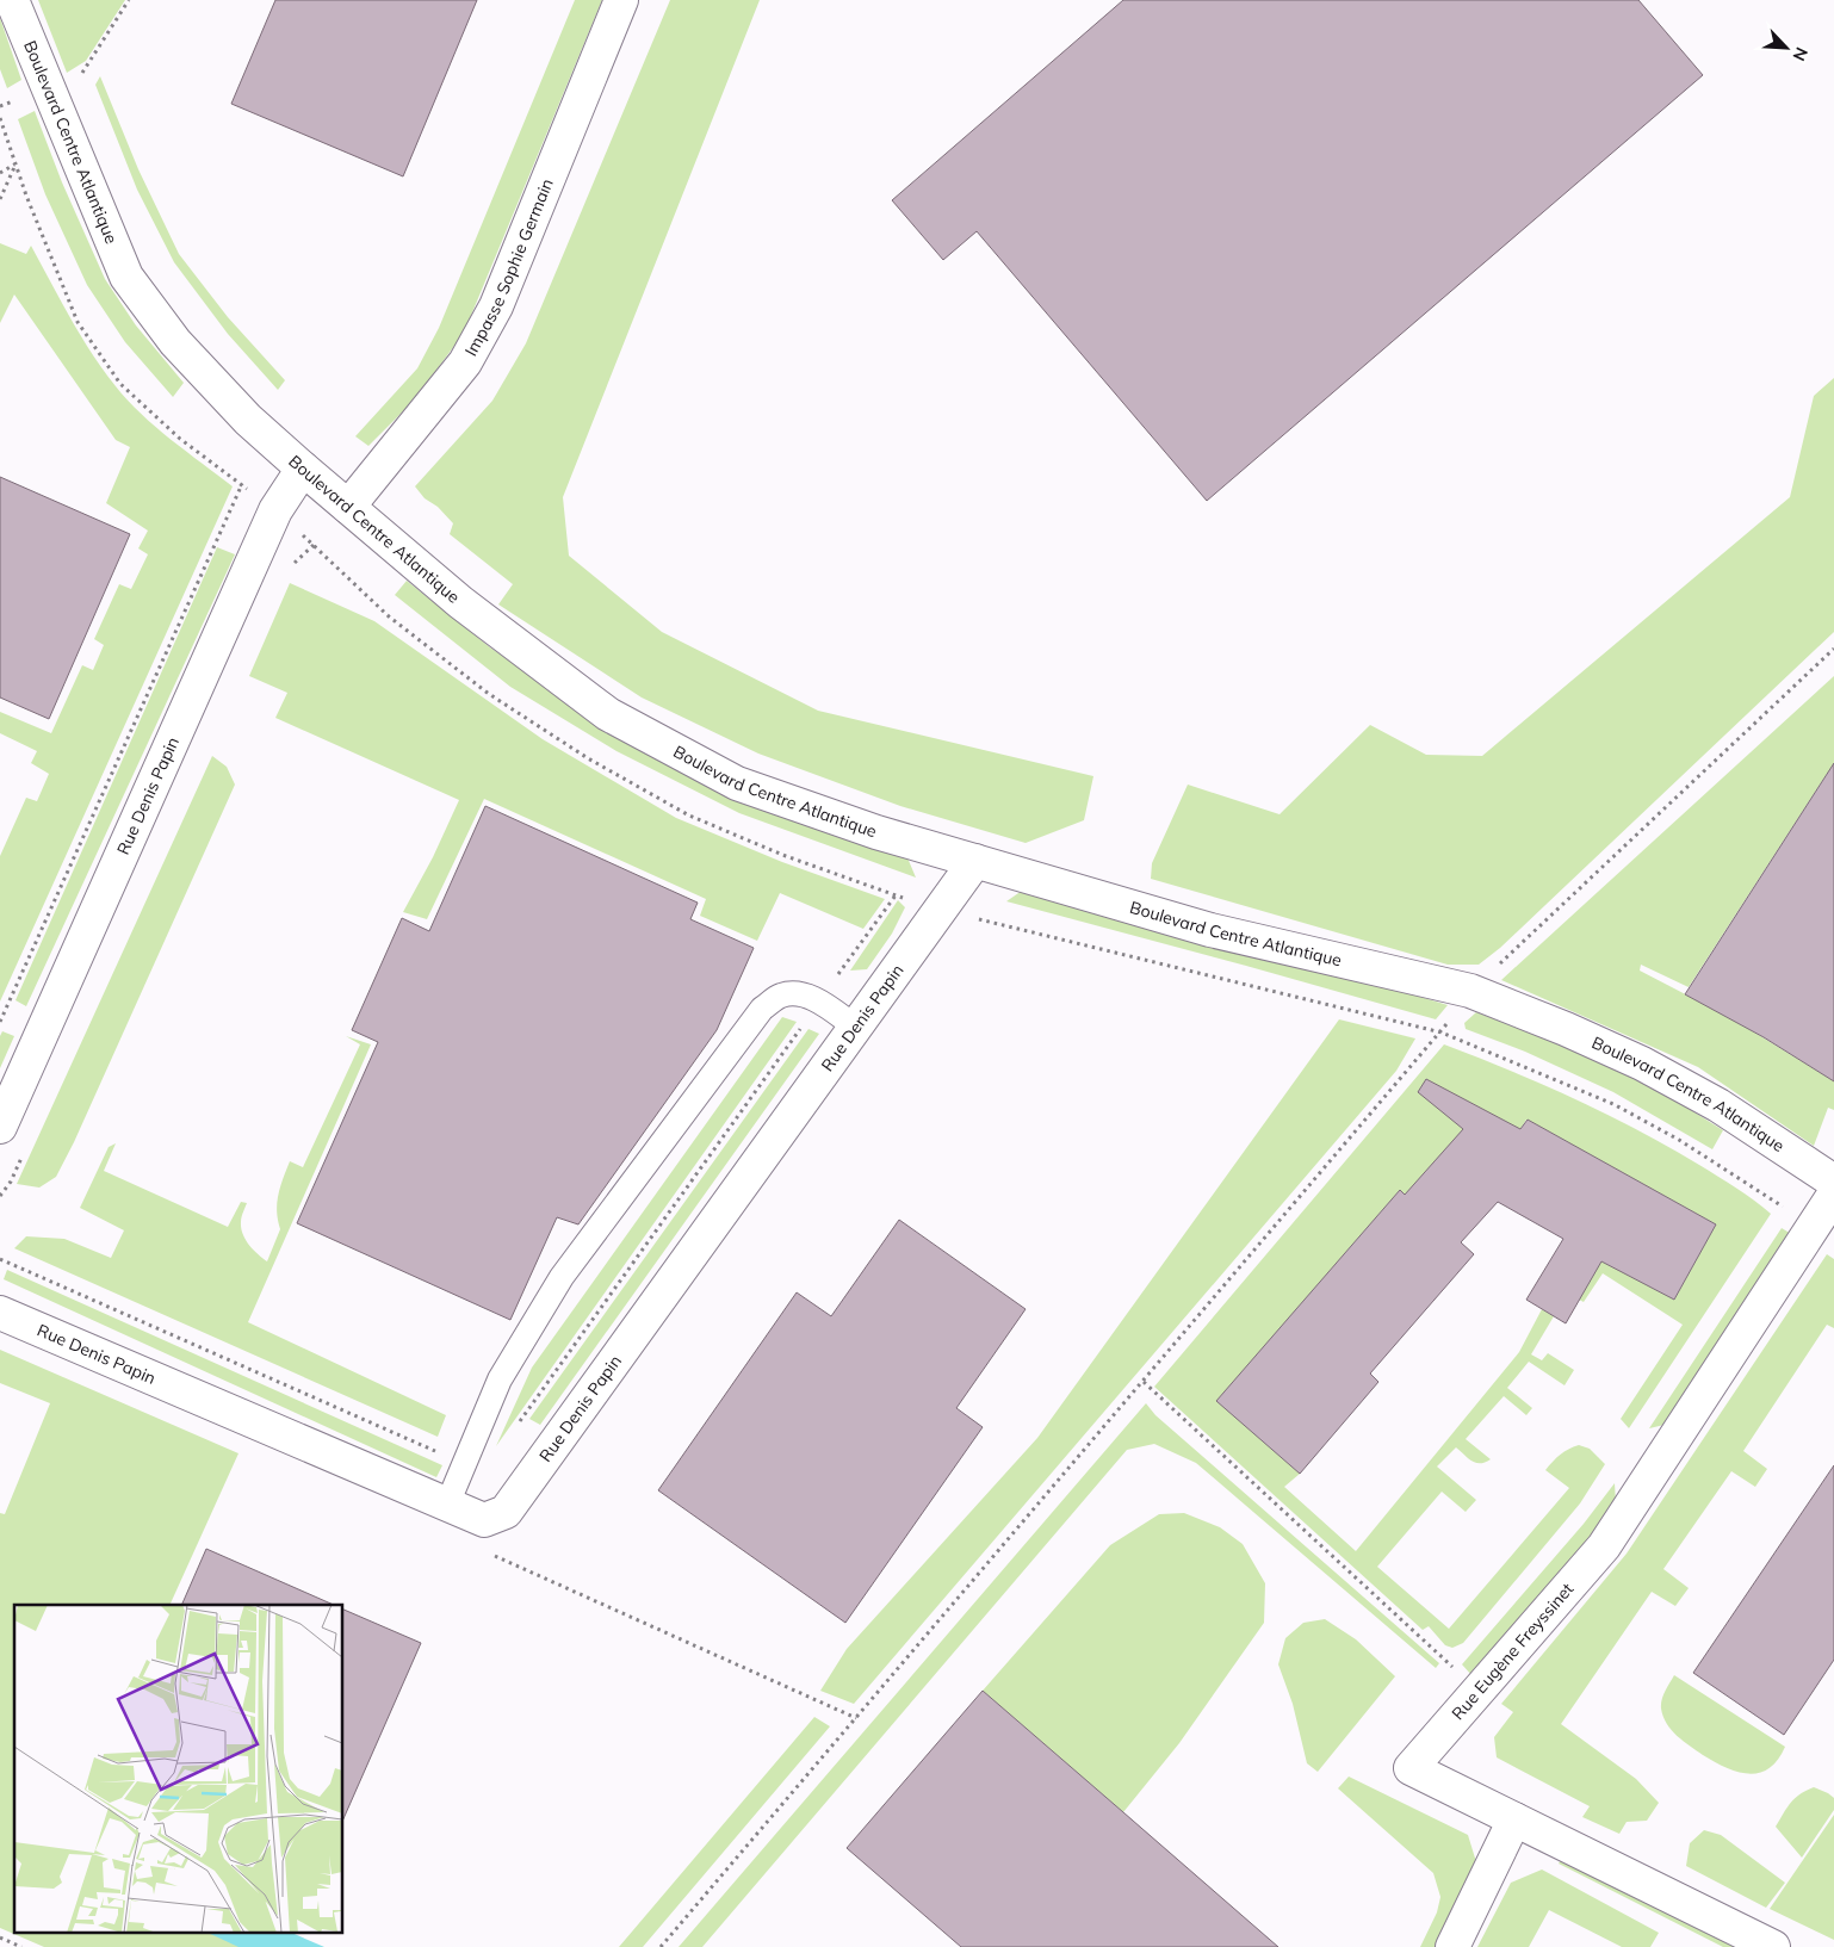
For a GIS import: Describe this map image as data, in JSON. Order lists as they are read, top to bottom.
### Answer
{
  "streets": {
    "street": [
      "Boulevard Centre Atlantique",
      "Impasse Sophie Germain",
      "Rue Denis Papin",
      "Rue Eugène Freyssinet"
    ]
  },
  "crossings": [
    ["Boulevard Centre Atlantique", "Impasse Sophie Germain"],
    ["Boulevard Centre Atlantique", "Rue Denis Papin"]
  ],
  "north": "bottom right"
}
